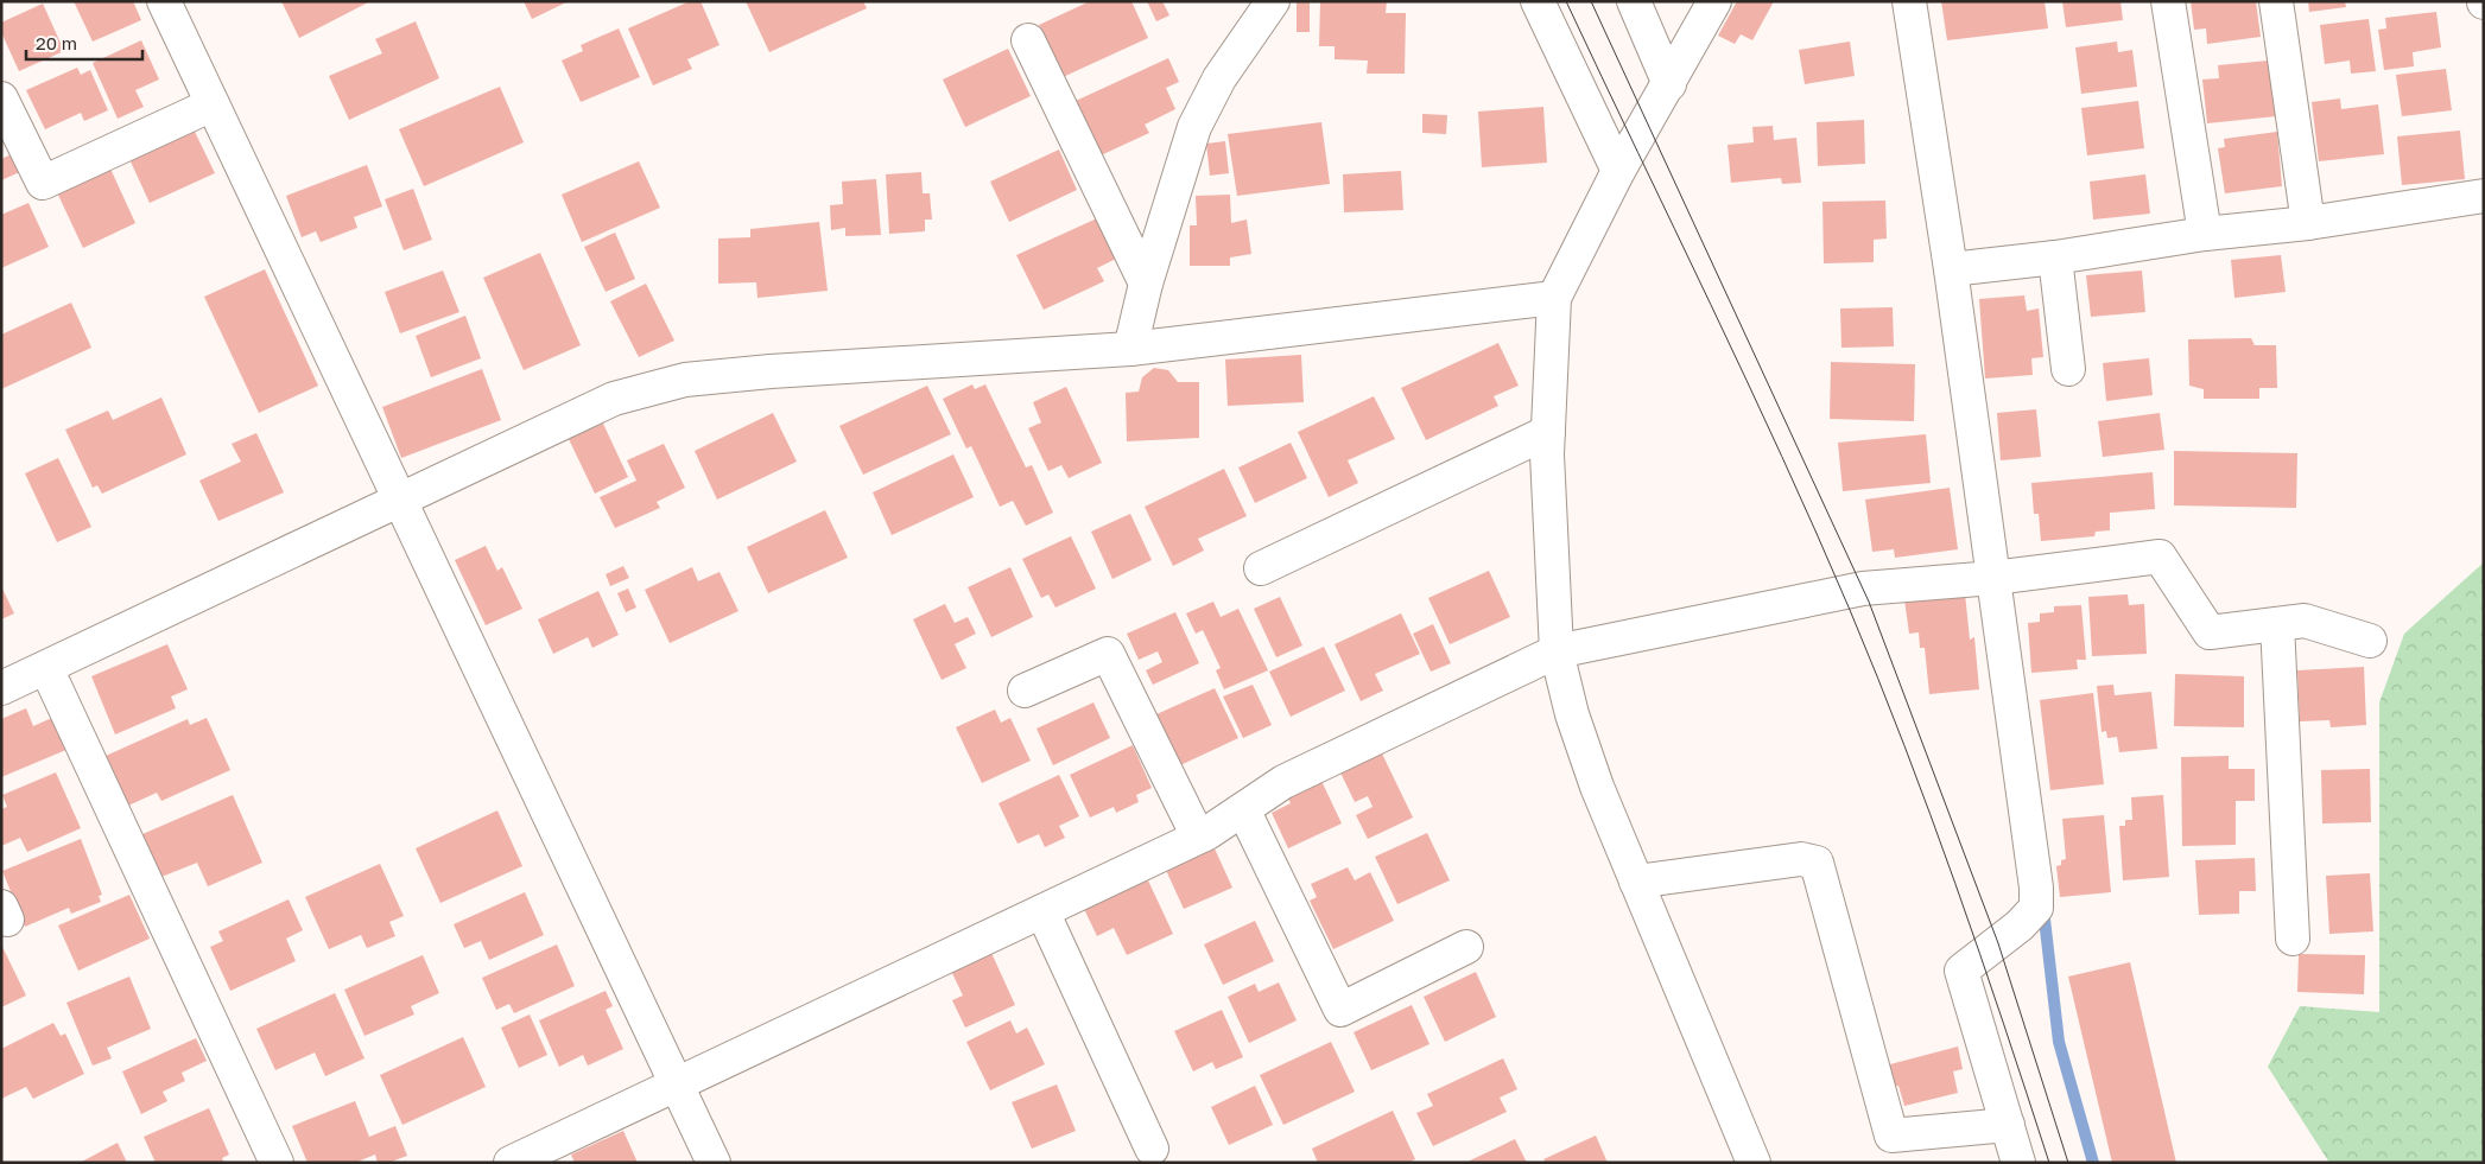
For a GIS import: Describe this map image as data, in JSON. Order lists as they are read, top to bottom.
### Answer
{
  "scale_bar": "20 m"
}
